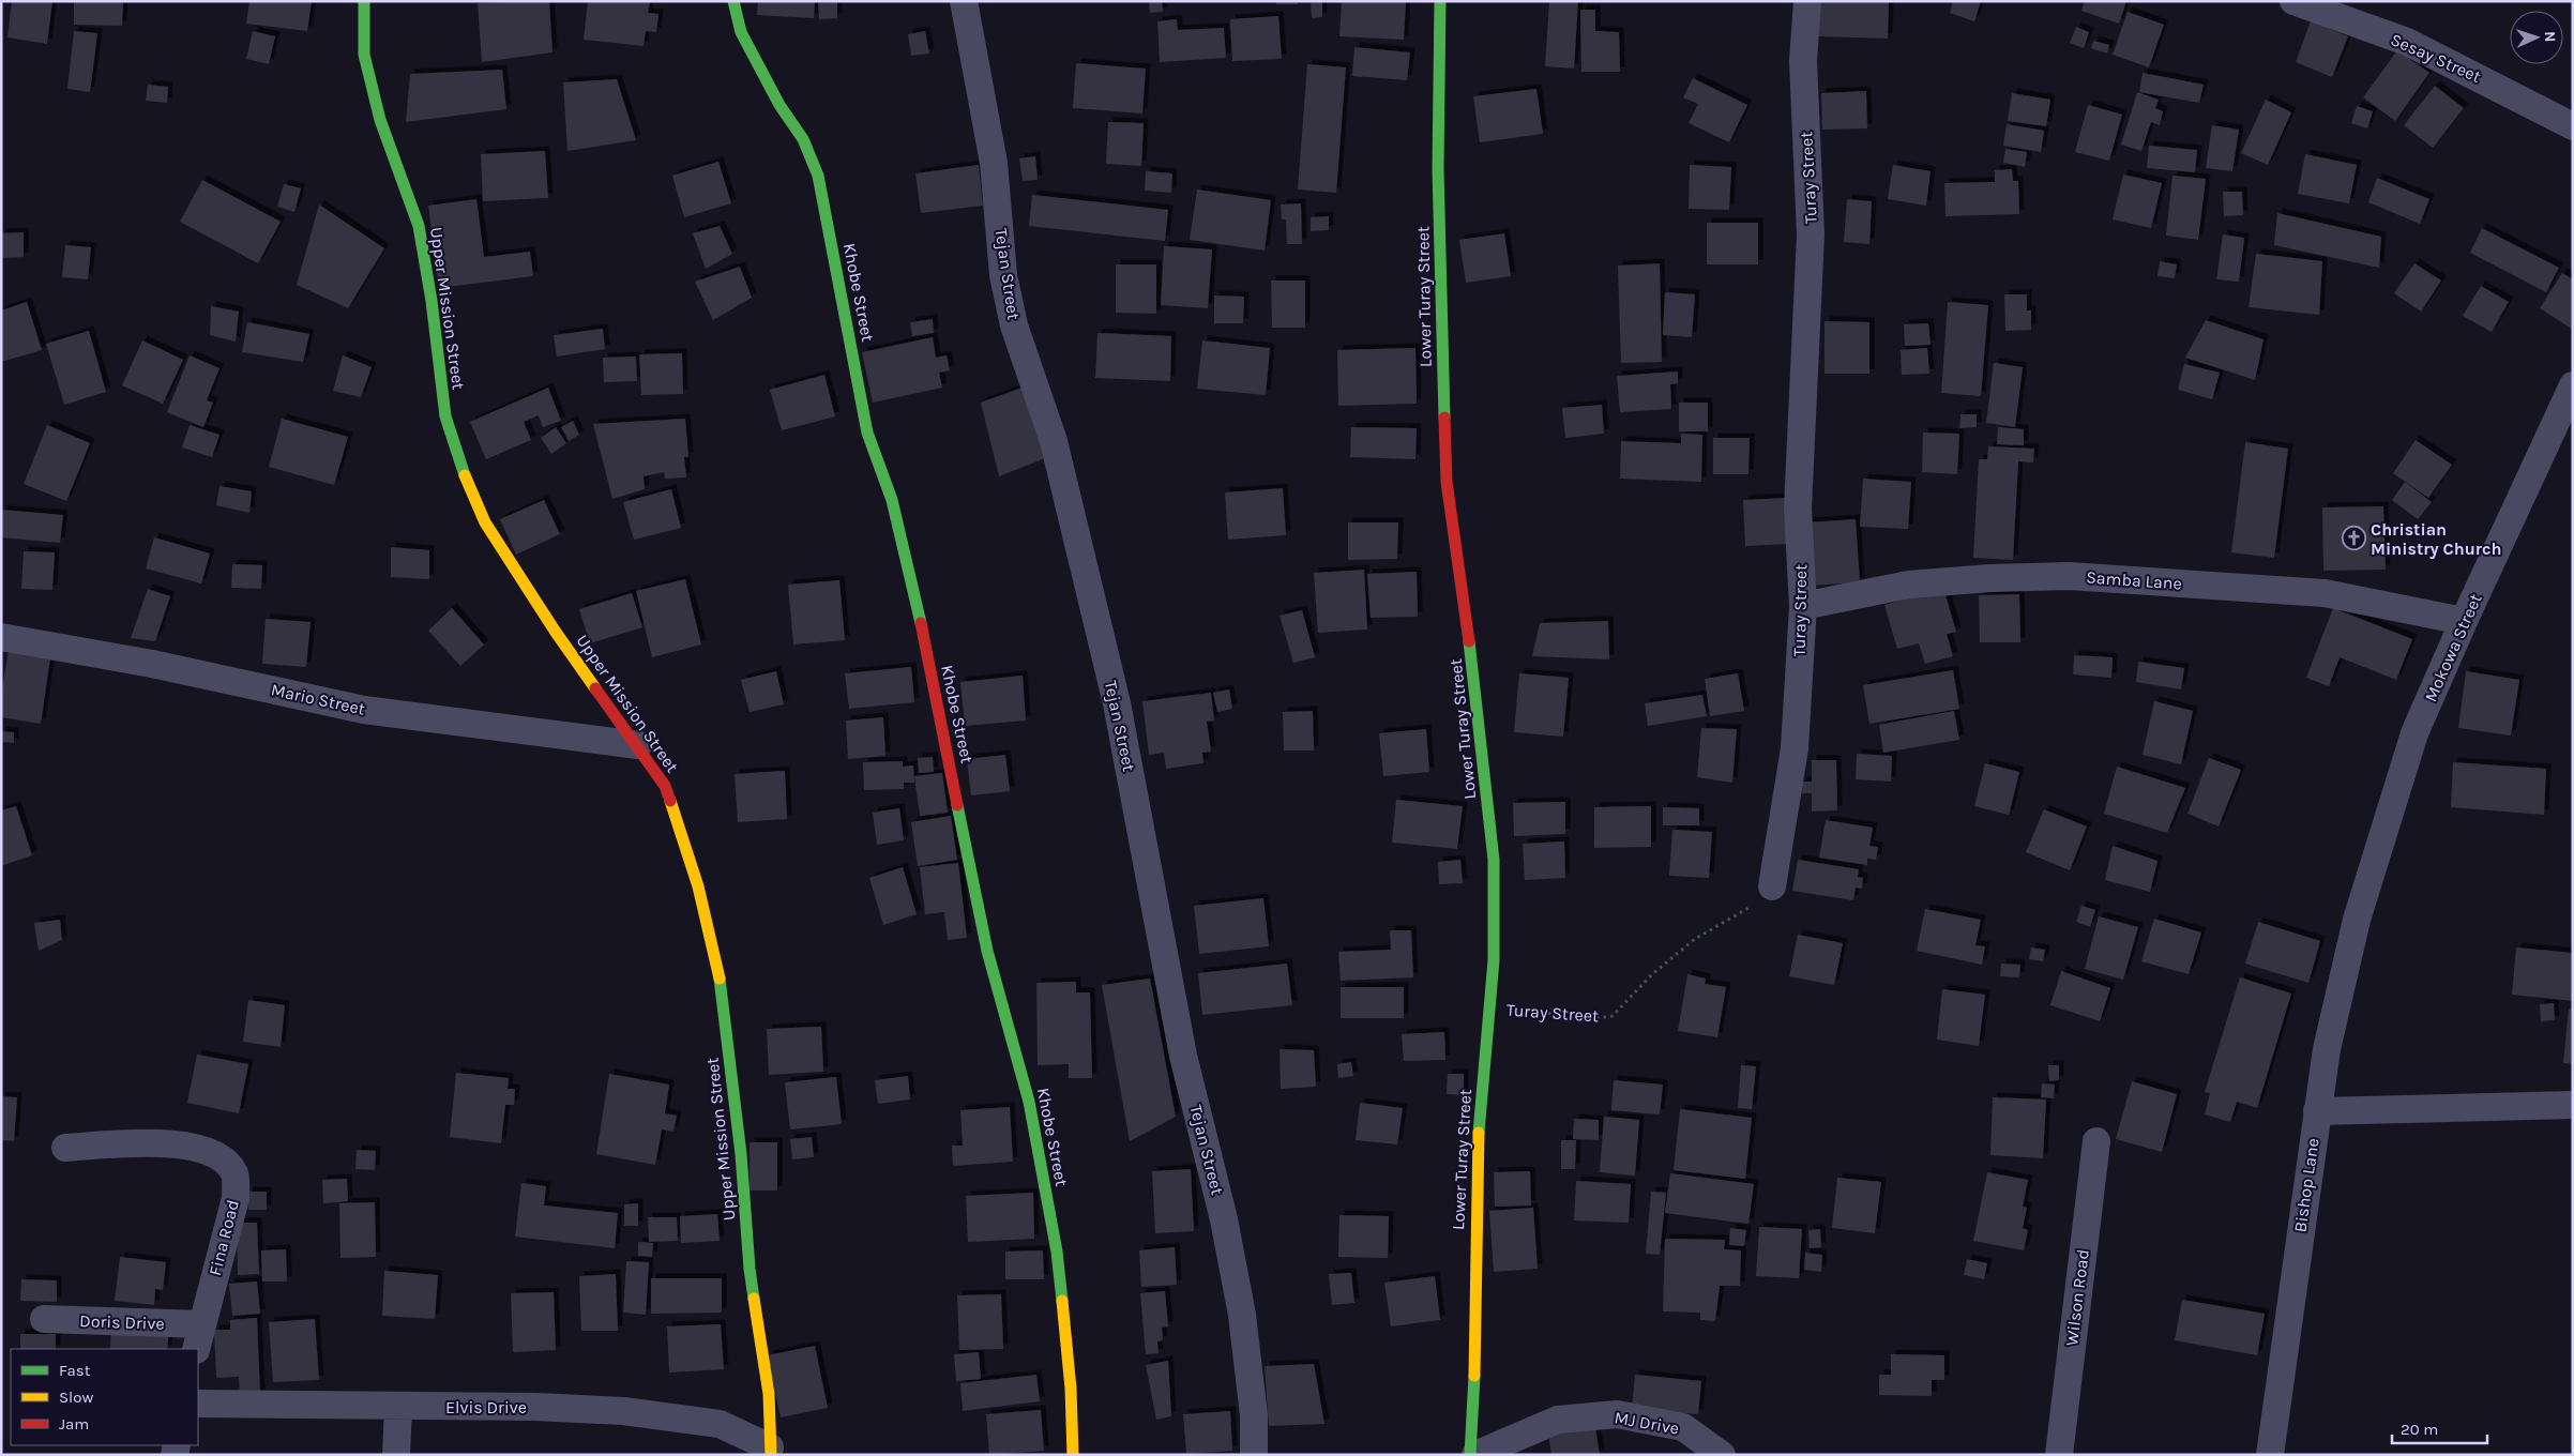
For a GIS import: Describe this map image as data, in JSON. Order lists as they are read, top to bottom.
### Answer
{
  "streets": {
    "street": [
      "Sesay Street",
      "Turay Street",
      "Tejan Street",
      "Khobe Street",
      "Lower Turay Street",
      "Upper Mission Street",
      "Samba Lane",
      "Mokowa Street",
      "Mario Street",
      "Bishop Lane",
      "Fina Road",
      "Wilson Road",
      "Doris Drive",
      "Elvis Drive",
      "MJ Drive"
    ]
  },
  "crossings": [
    ["Turay Street", "Lower Turay Street"],
    ["Turay Street", "Samba Lane"],
    ["Upper Mission Street", "Mario Street"],
    ["Upper Mission Street", "Elvis Drive"],
    ["Samba Lane", "Mokowa Street"],
    ["Mokowa Street", "Bishop Lane"],
    ["Fina Road", "Doris Drive"]
  ],
  "places": {
    "church": ["Christian Ministry Church"]
  },
  "legend": ["Fast", "Slow", "Jam"],
  "scale_bar": "20 m",
  "north": "right"
}
